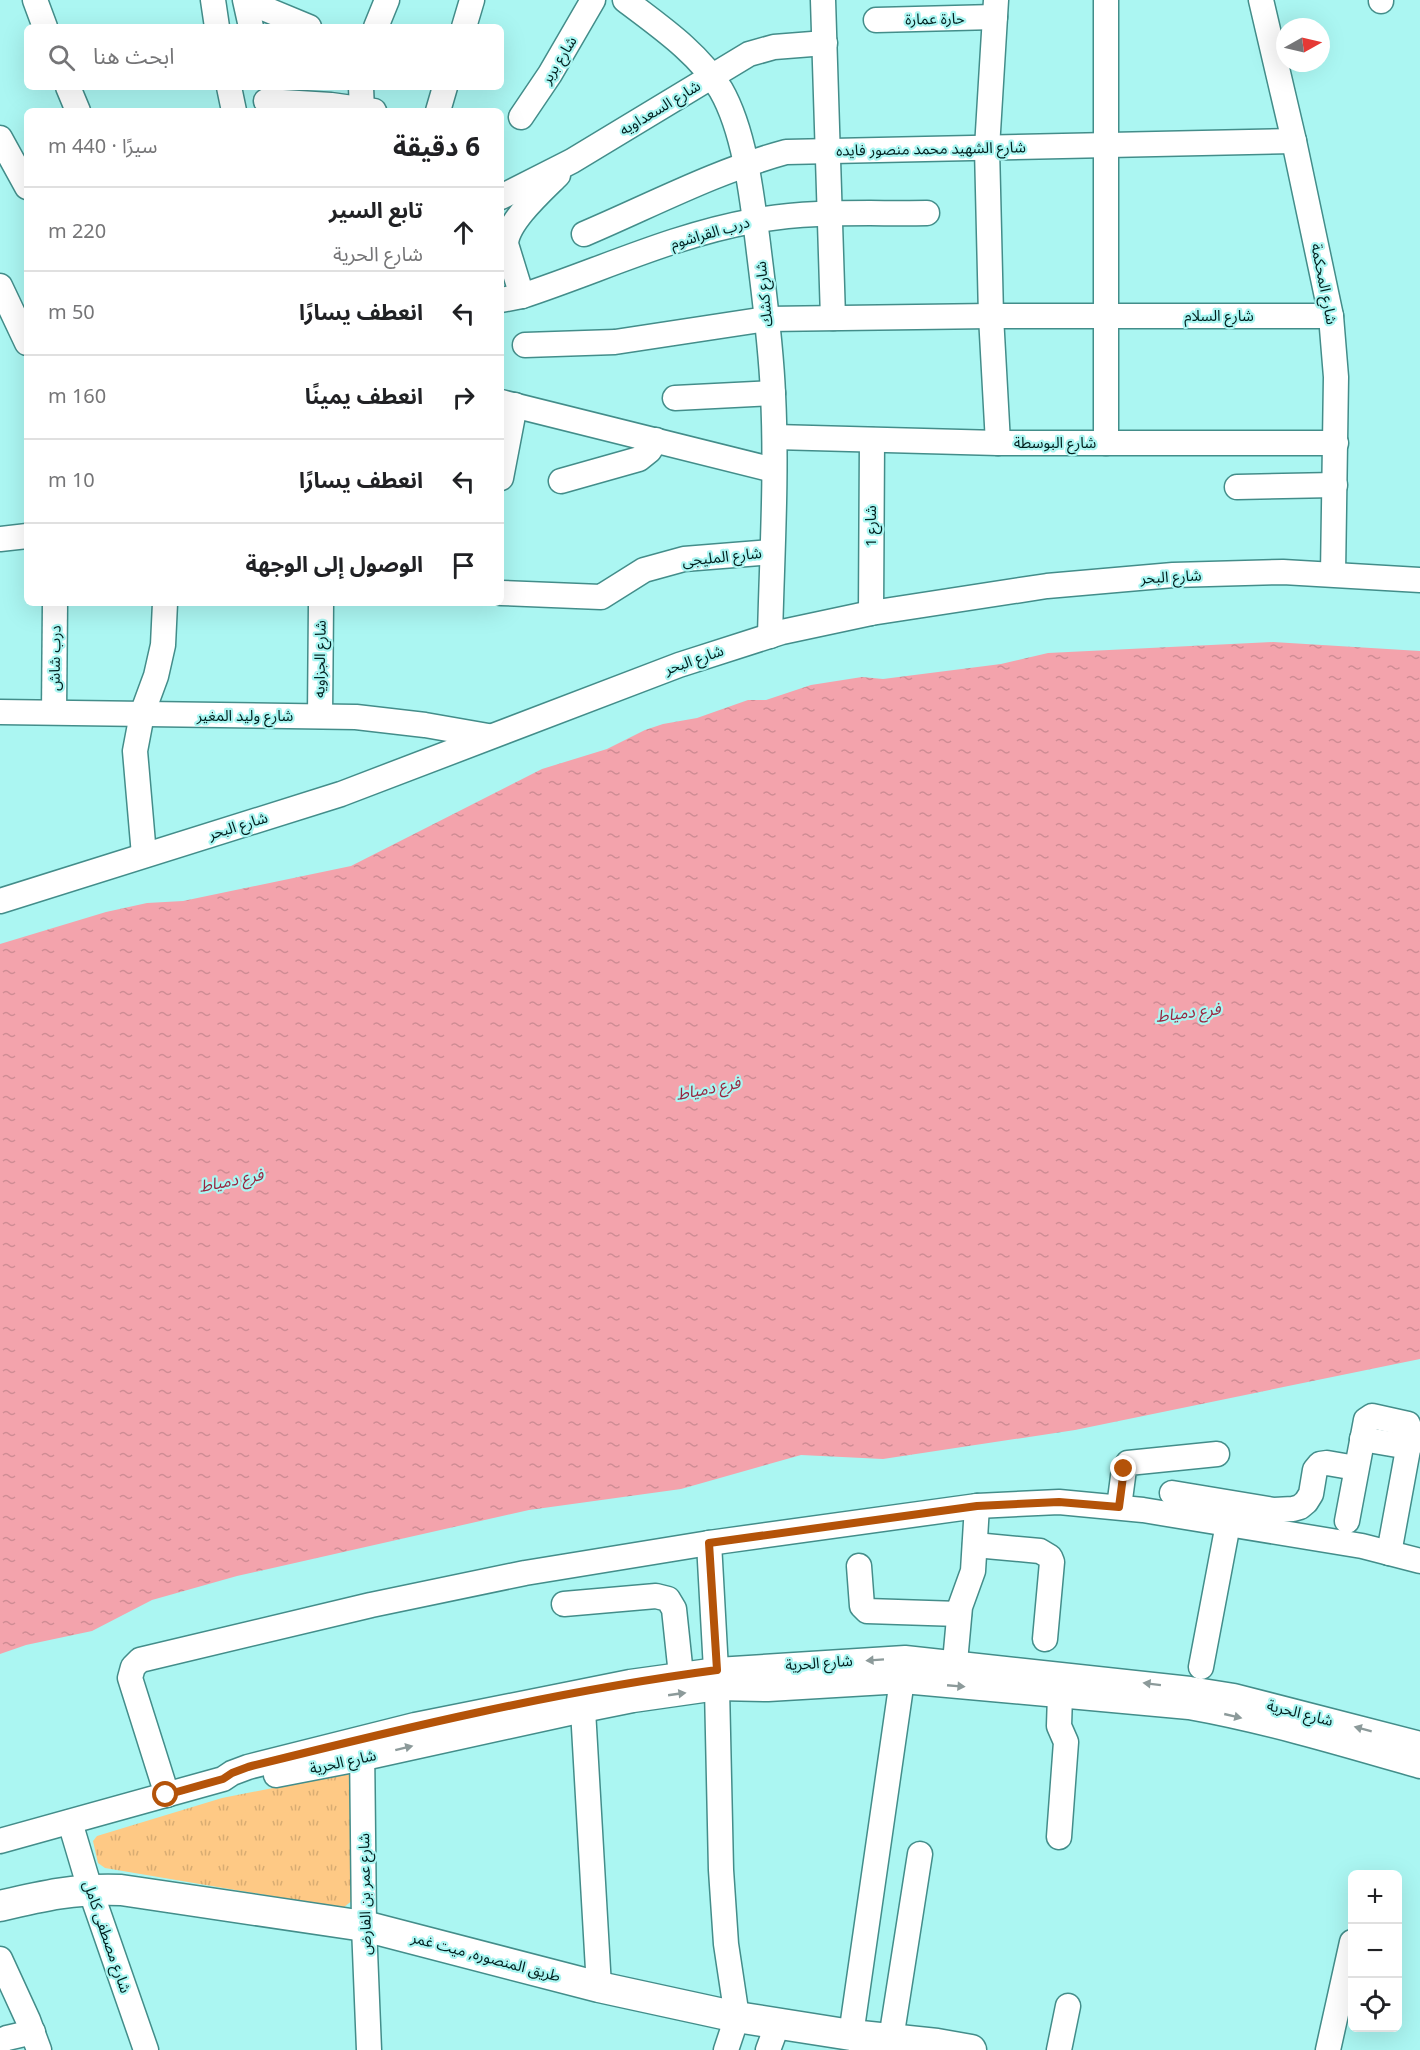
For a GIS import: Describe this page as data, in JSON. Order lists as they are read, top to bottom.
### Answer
{
  "streets": {
    "main road": ["طريق المنصوره, ميت غمر"],
    "street": [
      "حارة عمارة",
      "شارع بربر",
      "شارع السعداويه",
      "شارع الشهيد محمد منصور فايده",
      "درب القراشوم",
      "شارع المحكمة",
      "شارع كشك",
      "شارع السلام",
      "شارع البوسطة",
      "شارع 1",
      "شارع المليجى",
      "شارع البحر",
      "درب شاش",
      "شارع الجزاويه",
      "شارع وليد المغير",
      "شارع الحرية",
      "شارع عمر بن الفارض",
      "شارع مصطفى كامل"
    ]
  },
  "crossings": [
    ["شارع السعداويه", "شارع كشك"],
    ["شارع الشهيد محمد منصور فايده", "شارع المحكمة"],
    ["شارع الشهيد محمد منصور فايده", "شارع كشك"],
    ["درب القراشوم", "شارع كشك"],
    ["شارع المحكمة", "شارع السلام"],
    ["شارع المحكمة", "شارع البوسطة"],
    ["شارع المحكمة", "شارع البحر"],
    ["شارع كشك", "شارع السلام"],
    ["شارع كشك", "شارع البوسطة"],
    ["شارع كشك", "شارع المليجى"],
    ["شارع كشك", "شارع البحر"],
    ["شارع البوسطة", "شارع 1"],
    ["شارع 1", "شارع البحر"],
    ["شارع البحر", "شارع وليد المغير"],
    ["درب شاش", "شارع وليد المغير"],
    ["شارع الجزاويه", "شارع وليد المغير"],
    ["شارع الحرية", "شارع عمر بن الفارض"],
    ["شارع الحرية", "شارع مصطفى كامل"],
    ["شارع عمر بن الفارض", "طريق المنصوره, ميت غمر"],
    ["شارع مصطفى كامل", "طريق المنصوره, ميت غمر"]
  ],
  "water": ["فرع دمياط"],
  "north": "right",
  "page": {
    "search": "ابحث هنا",
    "heading": ["6 دقيقة", "سيرًا · 440 m"],
    "list": [
      ["تابع السير", "شارع الحرية", "220 m"],
      ["انعطف يسارًا", "50 m"],
      ["انعطف يمينًا", "160 m"],
      ["انعطف يسارًا", "10 m"],
      "الوصول إلى الوجهة"
    ],
    "map_buttons": ["+", "−"]
  }
}
